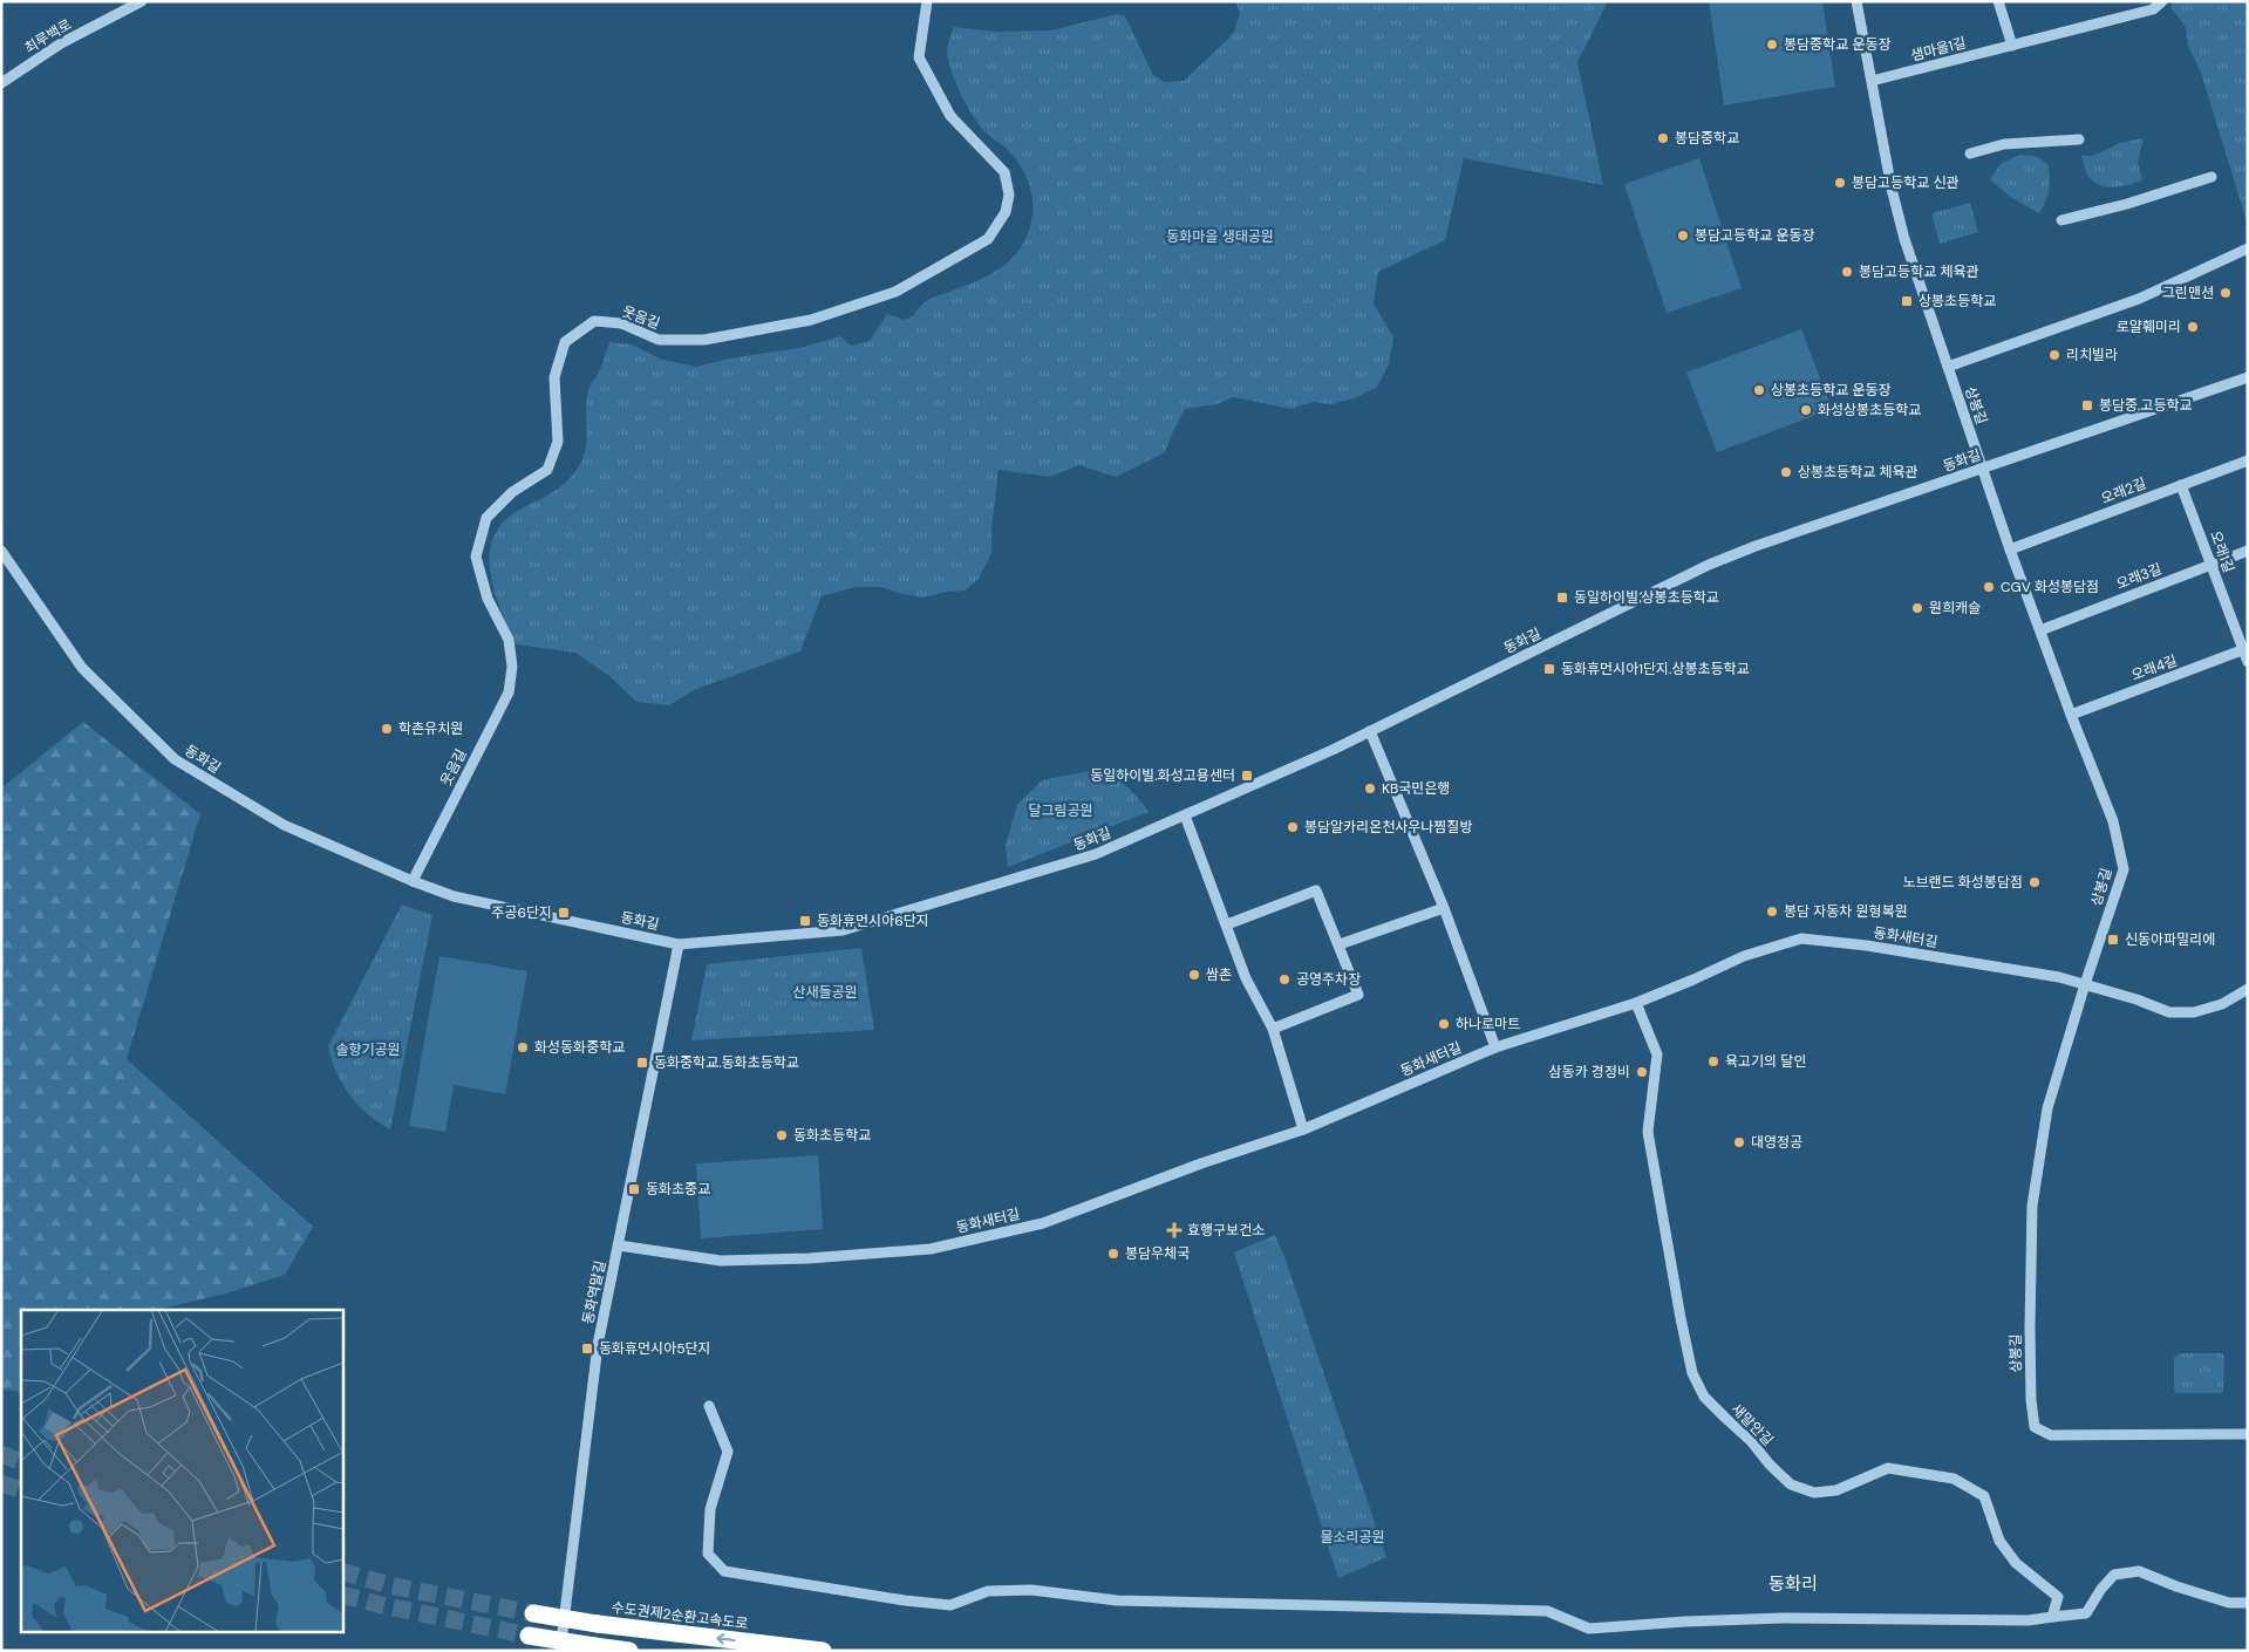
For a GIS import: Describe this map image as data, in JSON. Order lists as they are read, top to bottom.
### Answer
{
  "streets": {
    "highway": ["수도권제2순환고속도로"],
    "street": [
      "최루백로",
      "샘마을1길",
      "웃음길",
      "상봉길",
      "동화길",
      "오래2길",
      "오래1길",
      "오래3길",
      "오래4길",
      "동화새터길",
      "동화역말길",
      "새말안길"
    ]
  },
  "crossings": [
    ["샘마을1길", "상봉길"],
    ["웃음길", "동화길"],
    ["상봉길", "동화길"],
    ["상봉길", "오래2길"],
    ["상봉길", "오래3길"],
    ["상봉길", "오래4길"],
    ["상봉길", "동화새터길"],
    ["동화길", "동화역말길"],
    ["오래2길", "오래1길"],
    ["오래1길", "오래3길"],
    ["오래1길", "오래4길"],
    ["동화새터길", "동화역말길"],
    ["동화새터길", "새말안길"]
  ],
  "districts": ["동화리"],
  "parks": [
    "동화마을 생태공원",
    "달그림공원",
    "산새들공원",
    "솔향기공원",
    "물소리공원"
  ],
  "places": {
    "other": [
      "봉담중학교 운동장",
      "봉담중학교",
      "봉담고등학교 신관",
      "봉담고등학교 운동장",
      "봉담고등학교 체육관",
      "그린맨션",
      "로얄훼미리",
      "리치빌라",
      "상봉초등학교 운동장",
      "화성상봉초등학교",
      "상봉초등학교 체육관",
      "CGV 화성봉담점",
      "원희캐슬",
      "학촌유치원",
      "KB국민은행",
      "봉담알카리온천사우나찜질방",
      "노브랜드 화성봉담점",
      "봉담 자동차 원형복원",
      "쌈촌",
      "공영주차장",
      "하나로마트",
      "화성동화중학교",
      "육고기의 달인",
      "삼동카 경정비",
      "동화초등학교",
      "대영정공",
      "봉담우체국"
    ],
    "transit": [
      "상봉초등학교",
      "봉담중.고등학교",
      "동일하이빌.상봉초등학교",
      "동화휴먼시아1단지.상봉초등학교",
      "동일하이빌.화성고용센터",
      "주공6단지",
      "동화휴먼시아6단지",
      "신동아파밀리에",
      "동화중학교.동화초등학교",
      "동화초중교",
      "동화휴먼시아5단지"
    ],
    "health": ["효행구보건소"]
  }
}
